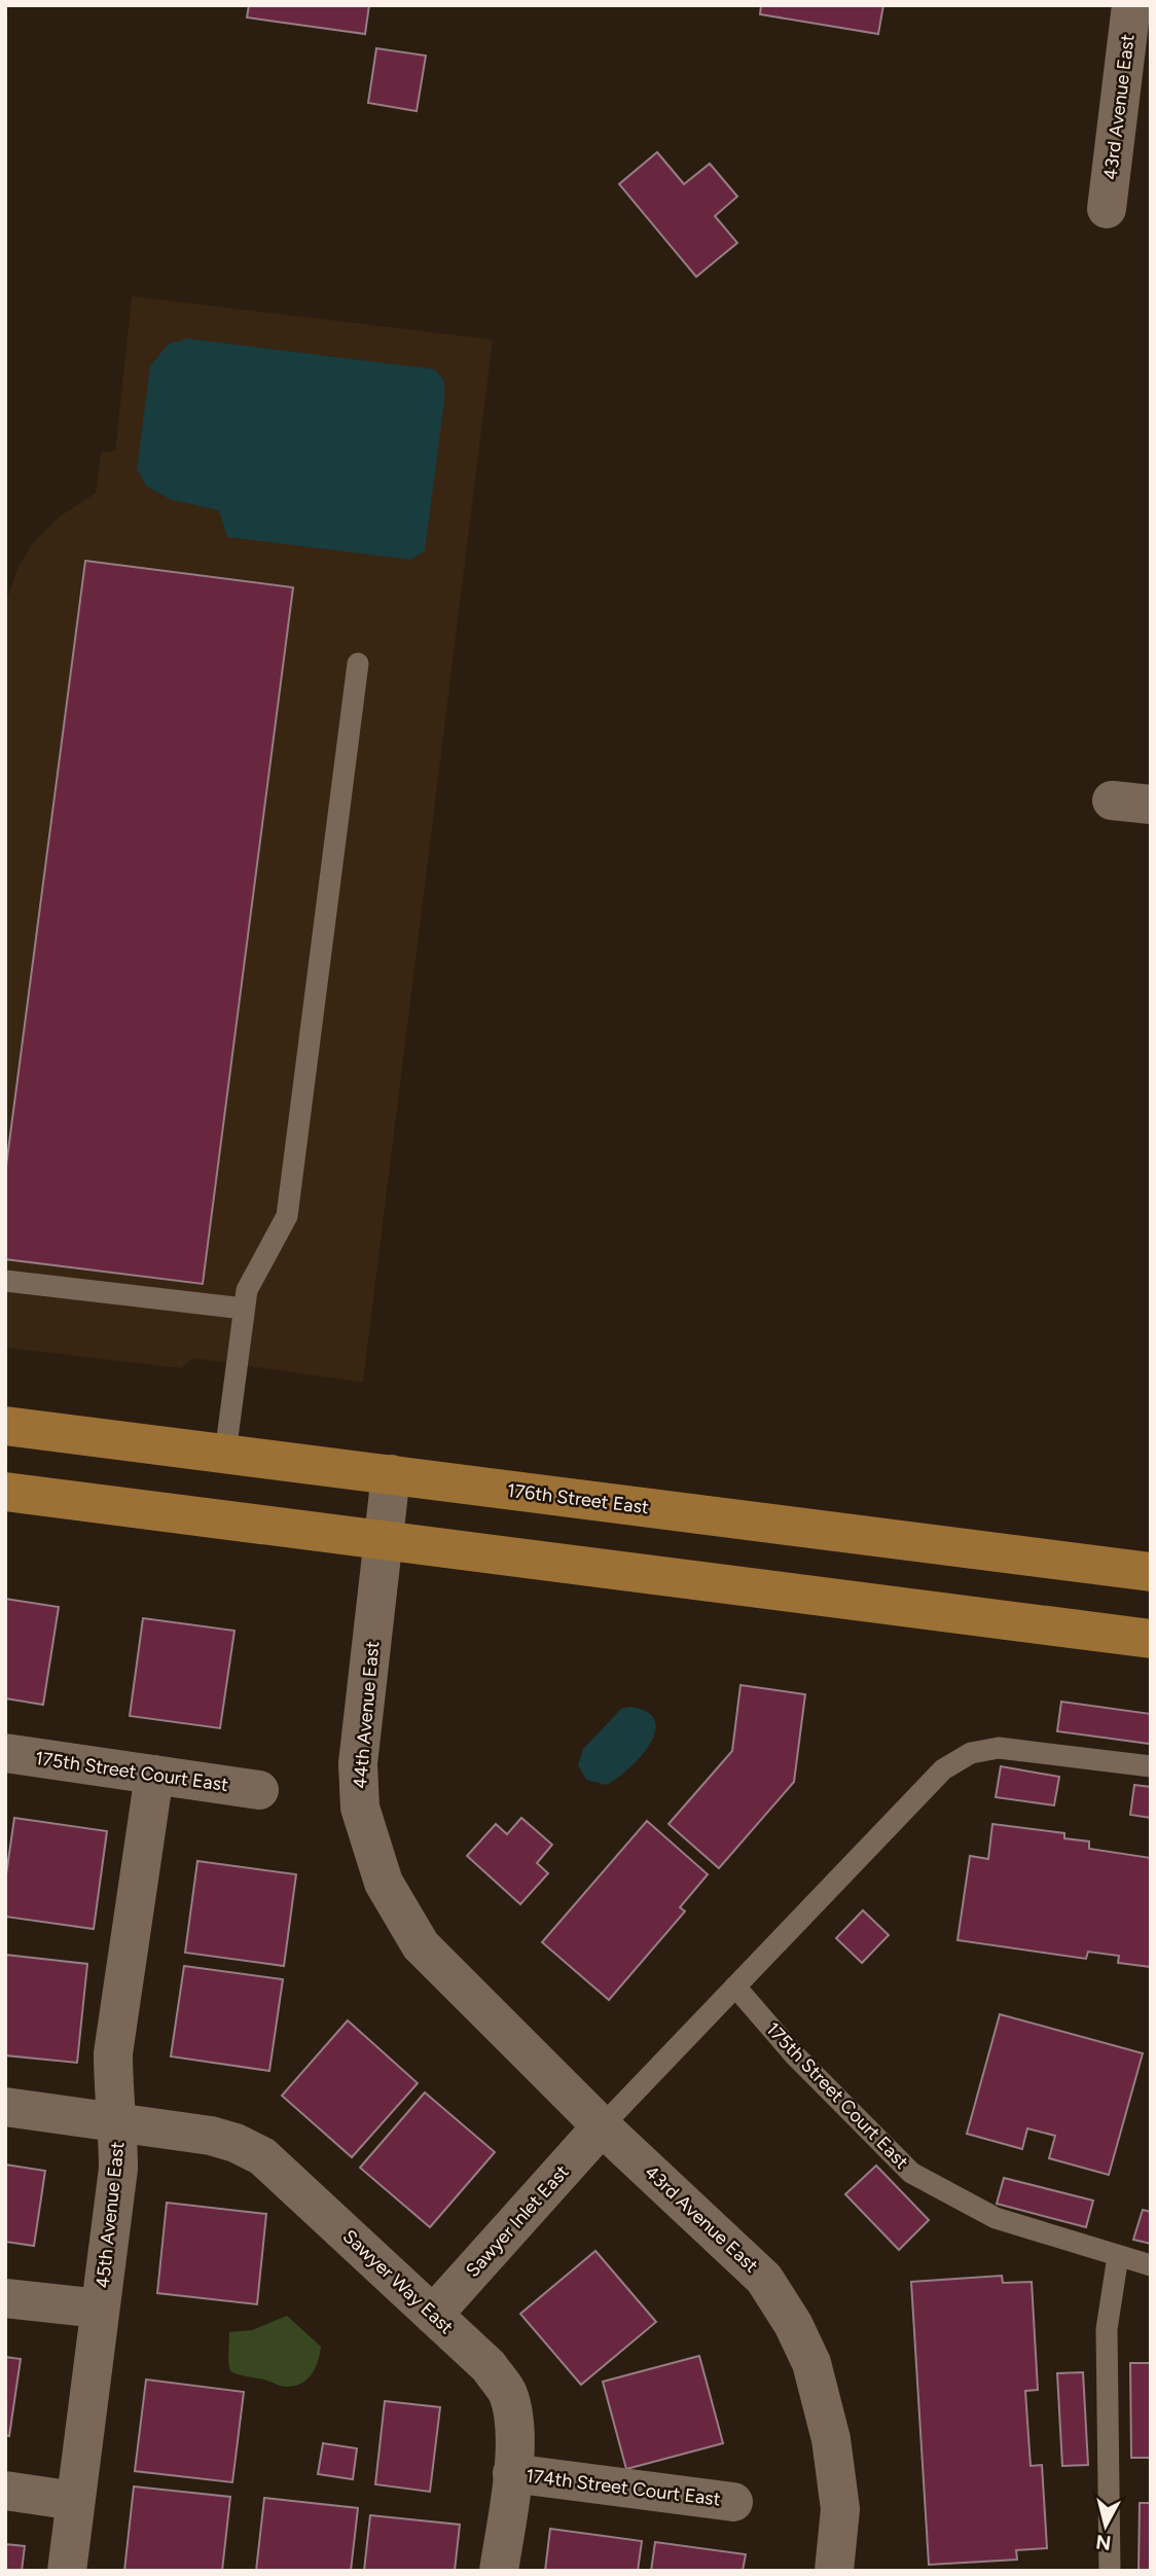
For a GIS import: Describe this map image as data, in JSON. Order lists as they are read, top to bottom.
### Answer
{
  "streets": {
    "main road": ["176th Street East"],
    "street": [
      "43rd Avenue East",
      "44th Avenue East",
      "175th Street Court East",
      "45th Avenue East",
      "Sawyer Inlet East",
      "Sawyer Way East",
      "174th Street Court East"
    ]
  },
  "crossings": [
    ["43rd Avenue East", "44th Avenue East"],
    ["43rd Avenue East", "Sawyer Inlet East"],
    ["176th Street East", "44th Avenue East"],
    ["44th Avenue East", "Sawyer Inlet East"],
    ["175th Street Court East", "45th Avenue East"],
    ["45th Avenue East", "Sawyer Way East"],
    ["Sawyer Inlet East", "Sawyer Way East"],
    ["Sawyer Way East", "174th Street Court East"]
  ],
  "north": "bottom"
}
